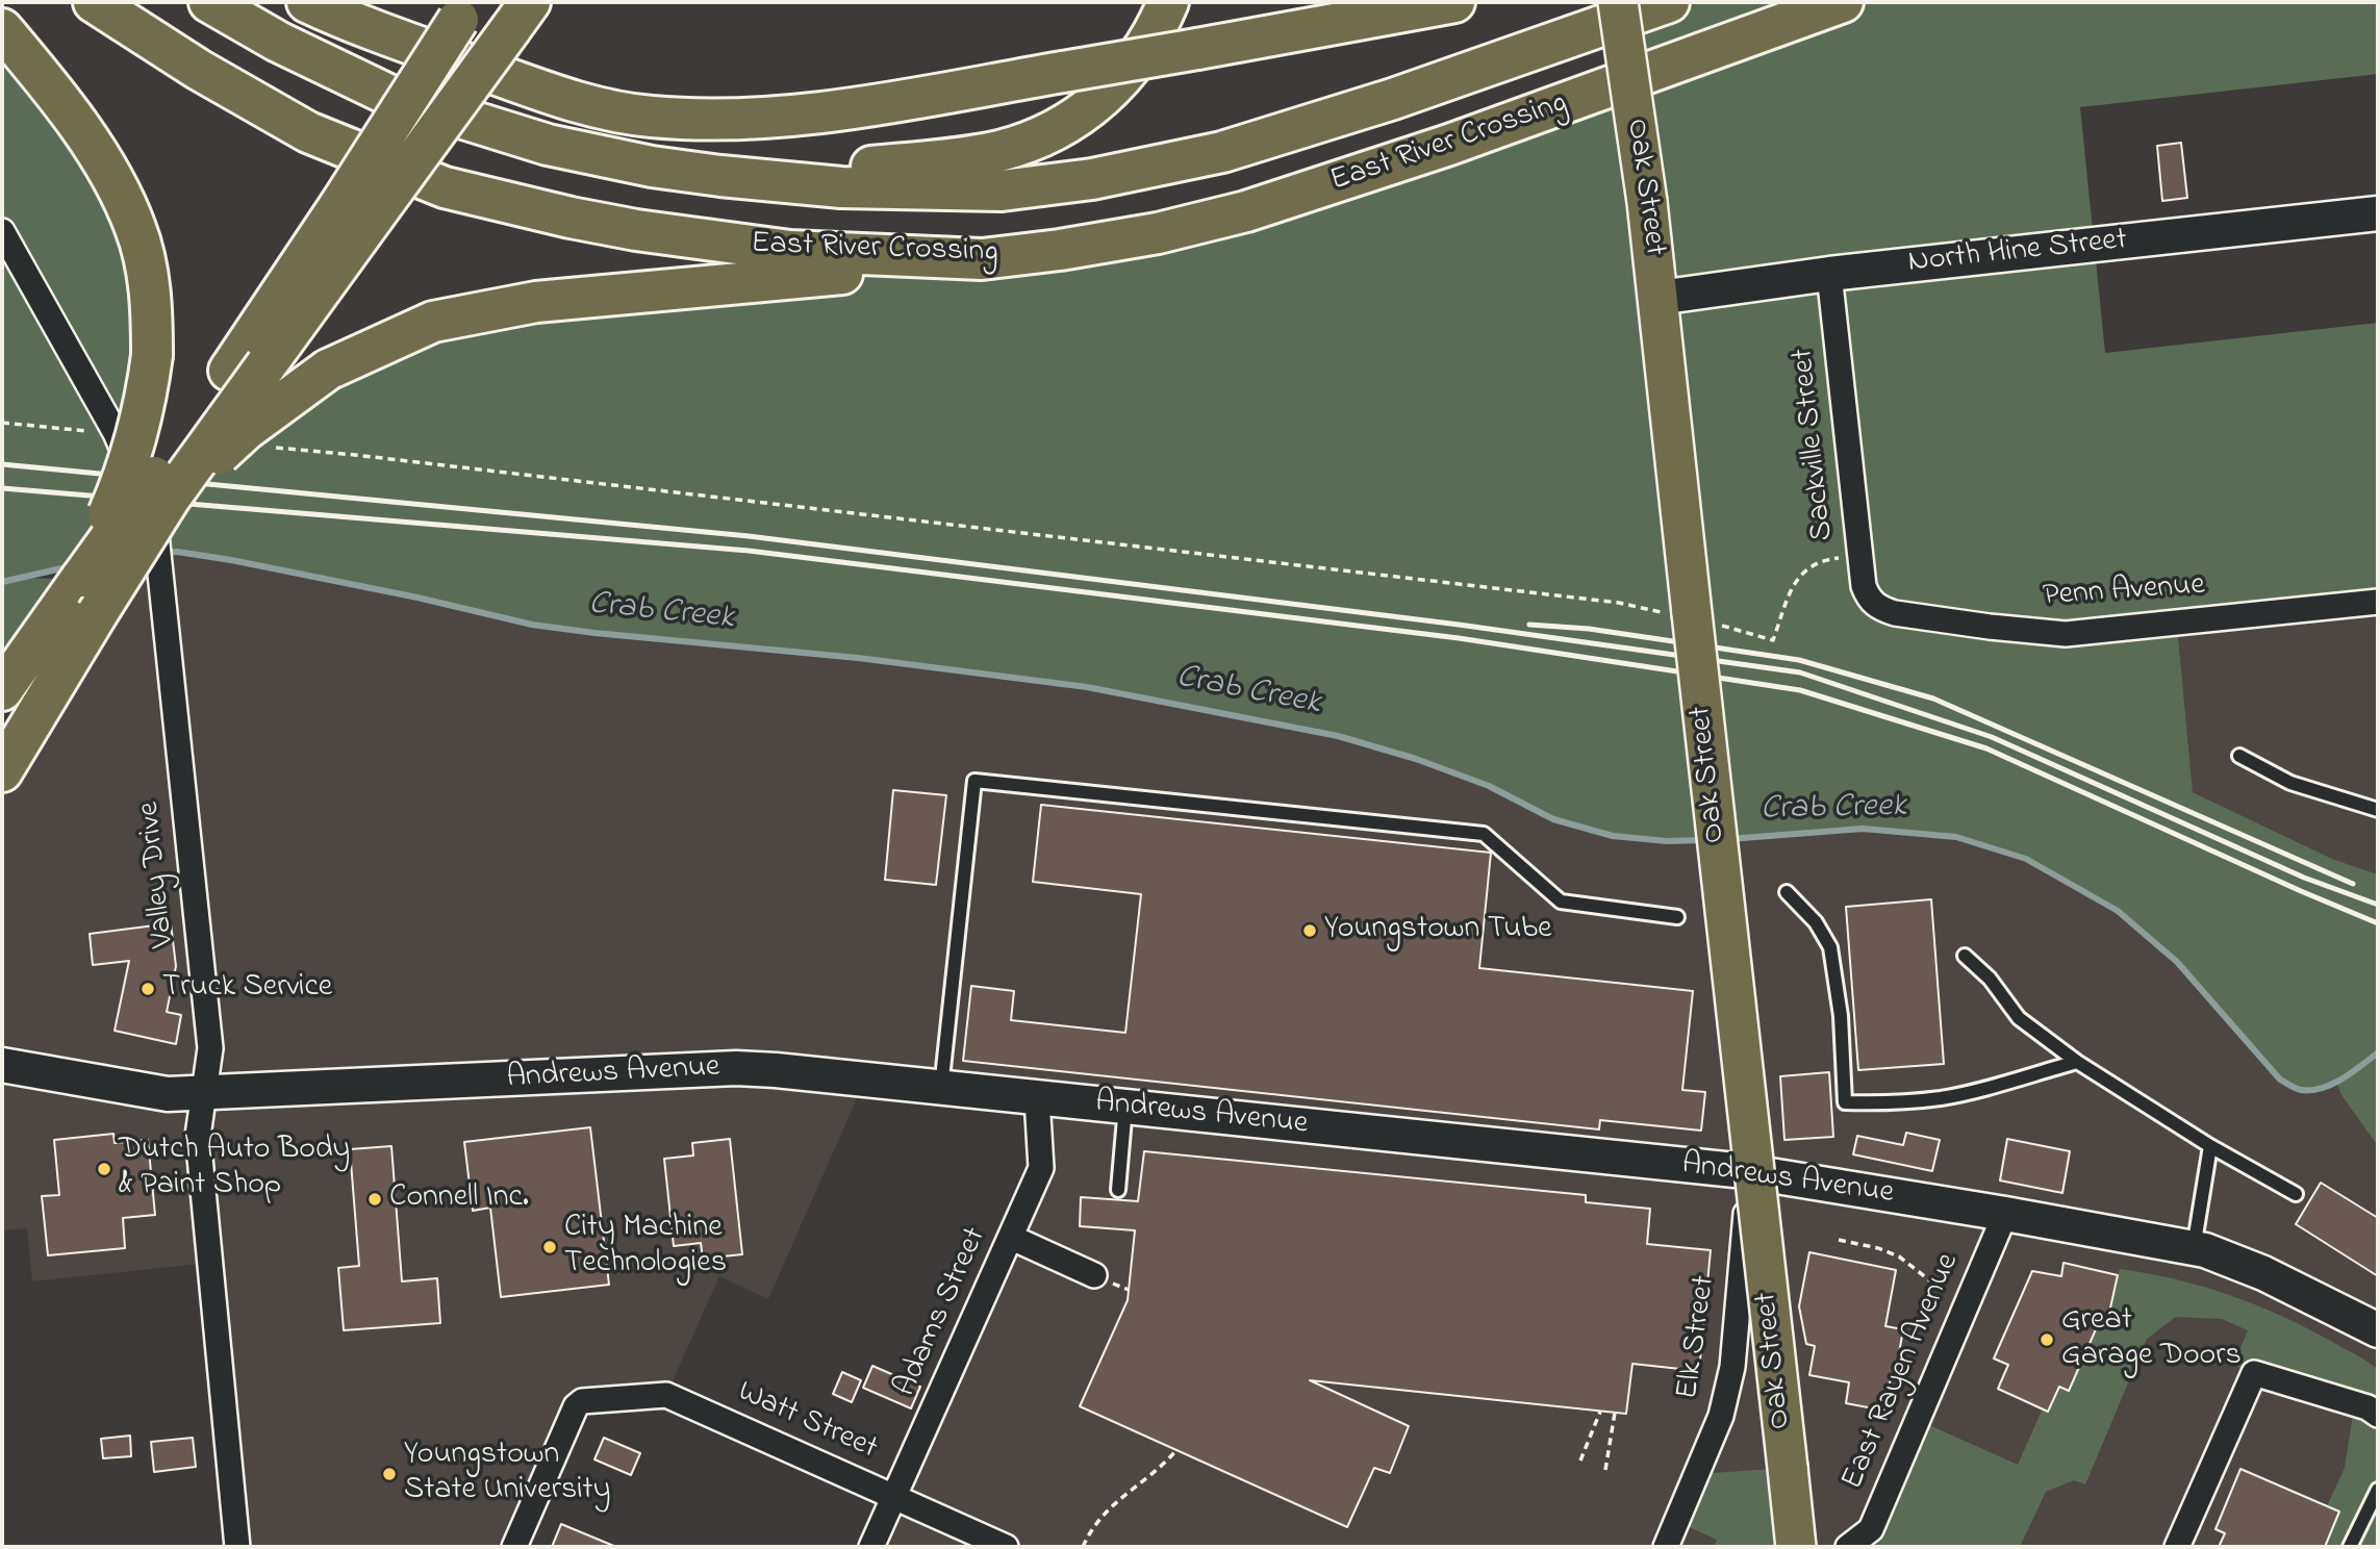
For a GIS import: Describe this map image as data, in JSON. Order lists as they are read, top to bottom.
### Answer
{
  "streets": {
    "highway": ["East River Crossing"],
    "main road": ["Oak Street"],
    "street": [
      "North Hine Street",
      "Sackville Street",
      "Penn Avenue",
      "Valley Drive",
      "Andrews Avenue",
      "Adams Street",
      "Elk Street",
      "East Rayen Avenue",
      "Watt Street"
    ]
  },
  "crossings": [
    ["Oak Street", "North Hine Street"],
    ["North Hine Street", "Sackville Street"],
    ["Sackville Street", "Penn Avenue"],
    ["Valley Drive", "Andrews Avenue"],
    ["Andrews Avenue", "Adams Street"],
    ["Andrews Avenue", "Elk Street"],
    ["Andrews Avenue", "East Rayen Avenue"],
    ["Adams Street", "Watt Street"]
  ],
  "water": ["Crab Creek"],
  "places": [
    "Youngstown Tube",
    "Truck Service",
    "Dutch Auto Body & Paint Shop",
    "Connell Inc.",
    "City Machine Technologies",
    "Great Garage Doors",
    "Youngstown State University"
  ]
}
